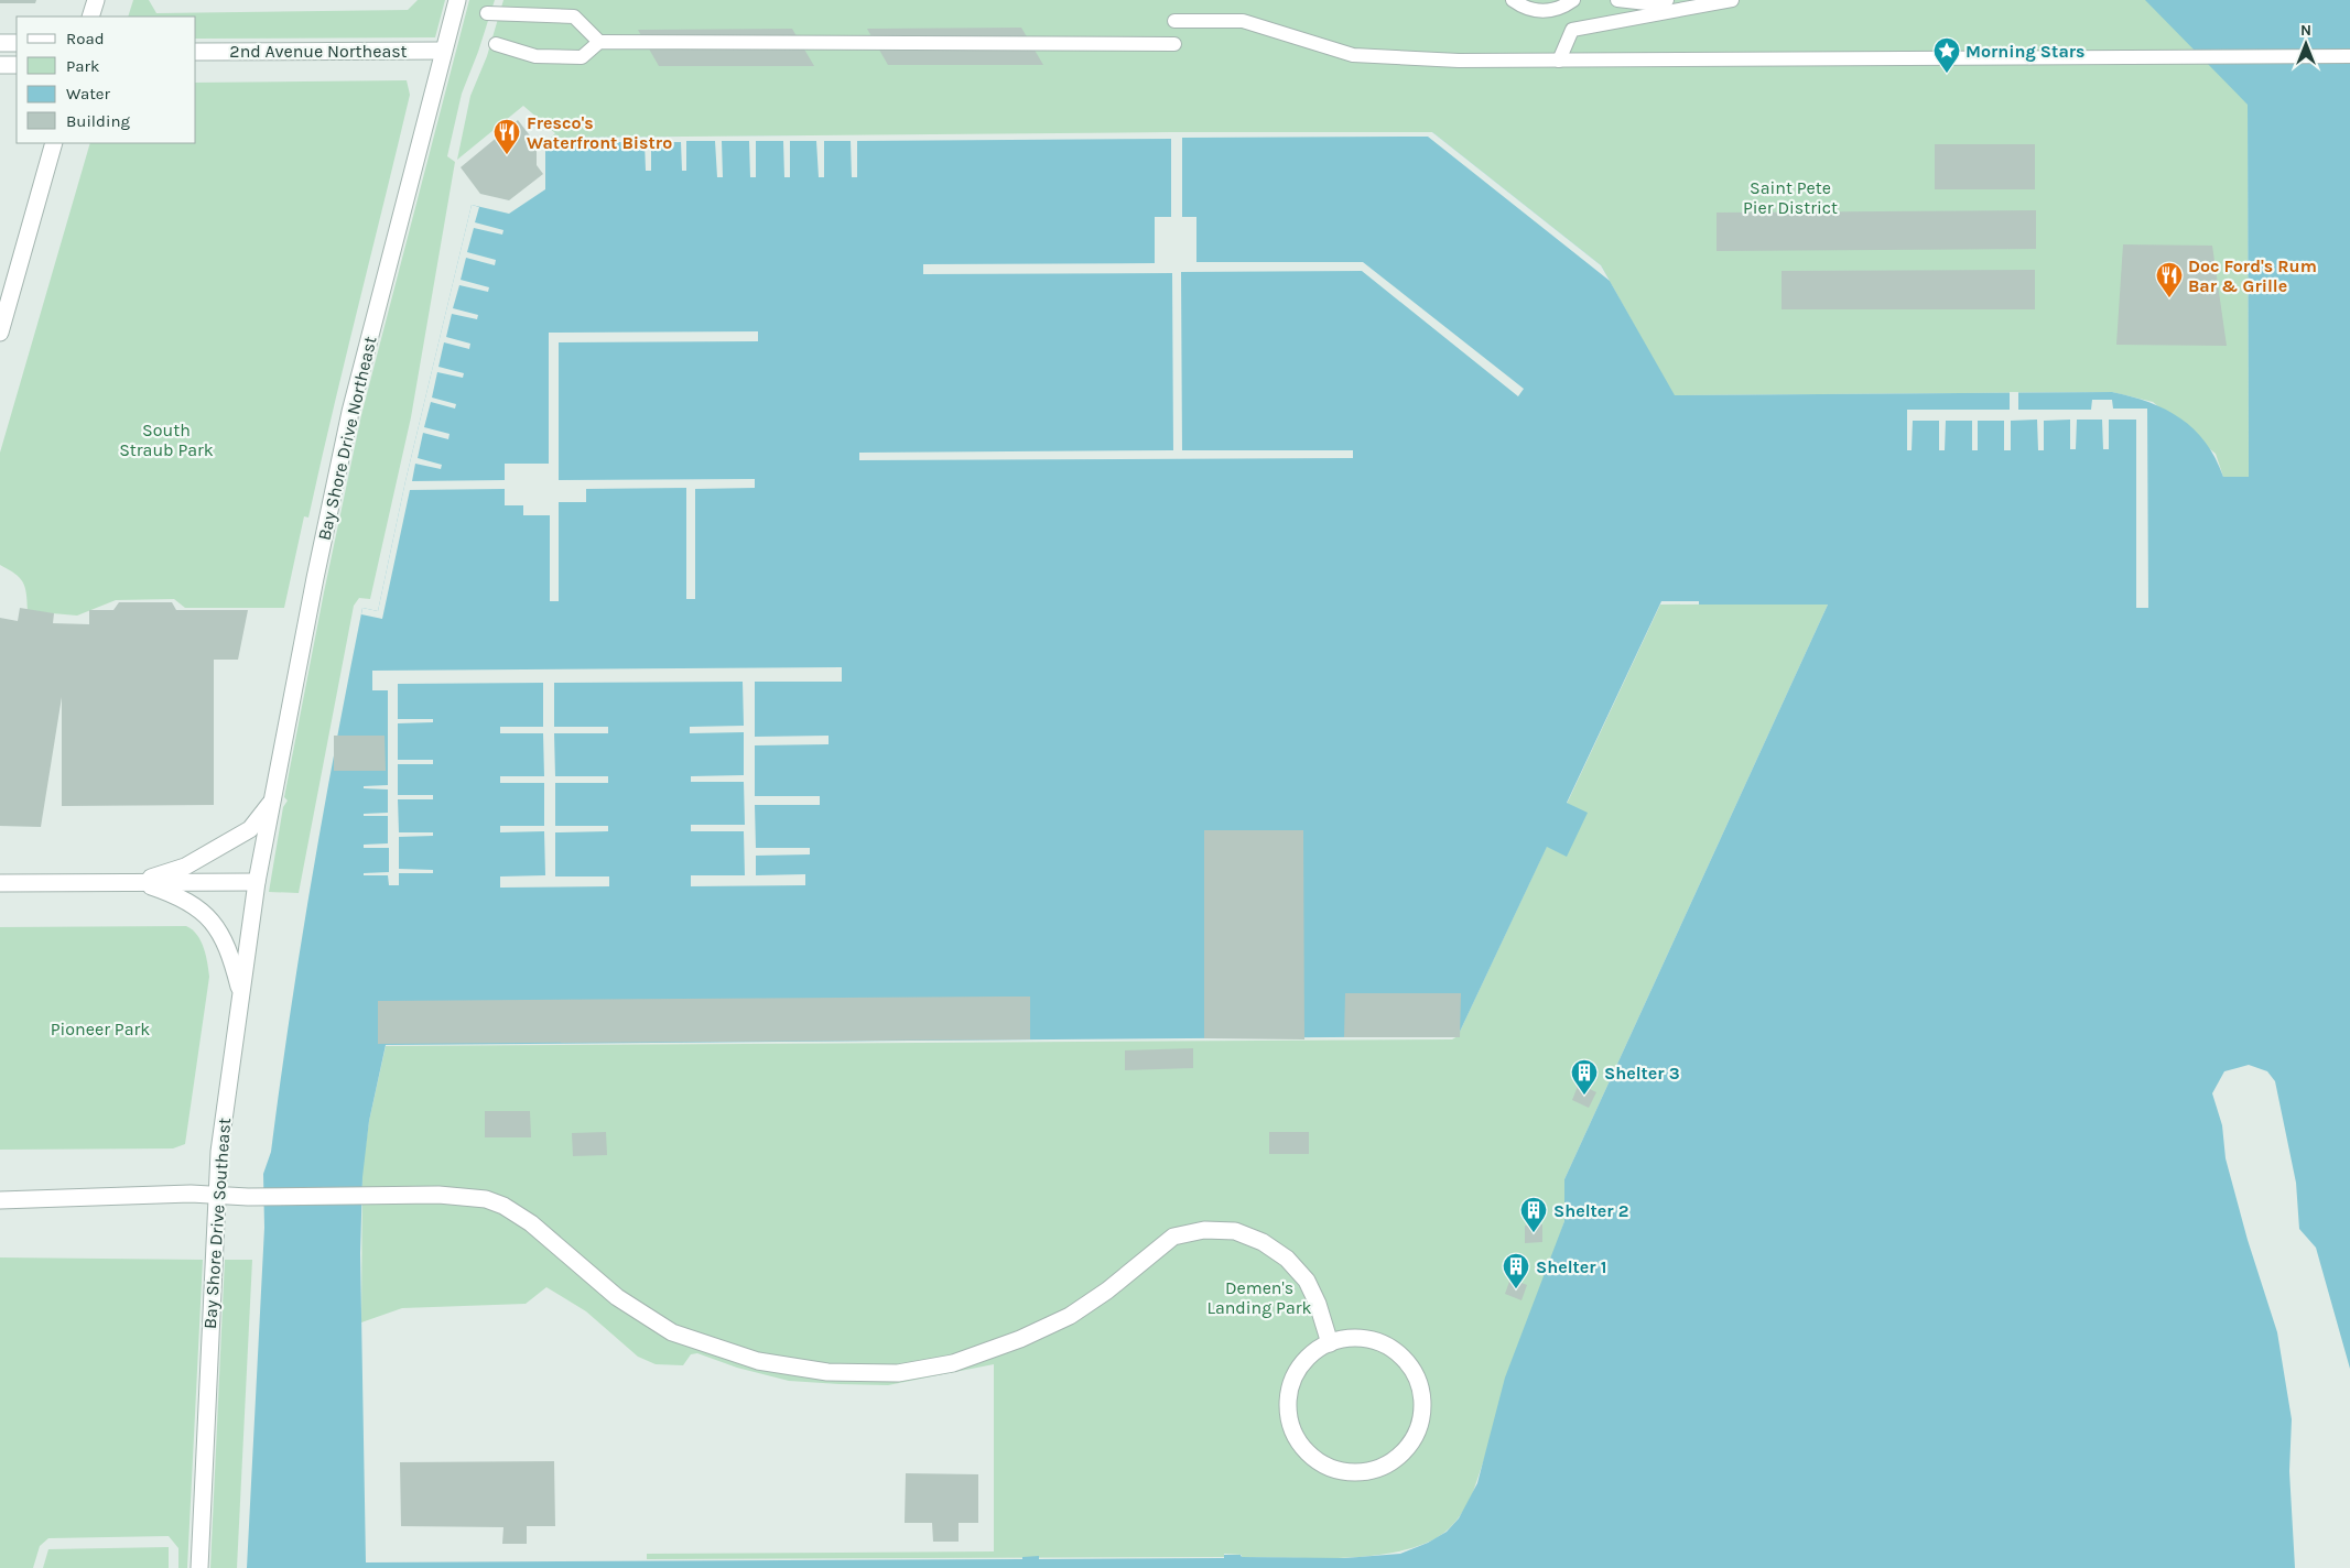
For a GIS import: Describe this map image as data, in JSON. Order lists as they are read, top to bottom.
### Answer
{
  "streets": {
    "street": ["2nd Avenue Northeast", "Bay Shore Drive Northeast", "Bay Shore Drive Southeast"]
  },
  "crossings": [
    ["2nd Avenue Northeast", "Bay Shore Drive Northeast"],
    ["Bay Shore Drive Northeast", "Bay Shore Drive Southeast"]
  ],
  "parks": [
    "Saint Pete Pier District",
    "South Straub Park",
    "Pioneer Park",
    "Demen's Landing Park"
  ],
  "places": {
    "place": ["Morning Stars"],
    "restaurant": ["Fresco's Waterfront Bistro", "Doc Ford's Rum Bar & Grille"],
    "building": ["Shelter 3", "Shelter 2", "Shelter 1"]
  },
  "legend": [
    "Road",
    "Park",
    "Water",
    "Building"
  ],
  "north": "top"
}
